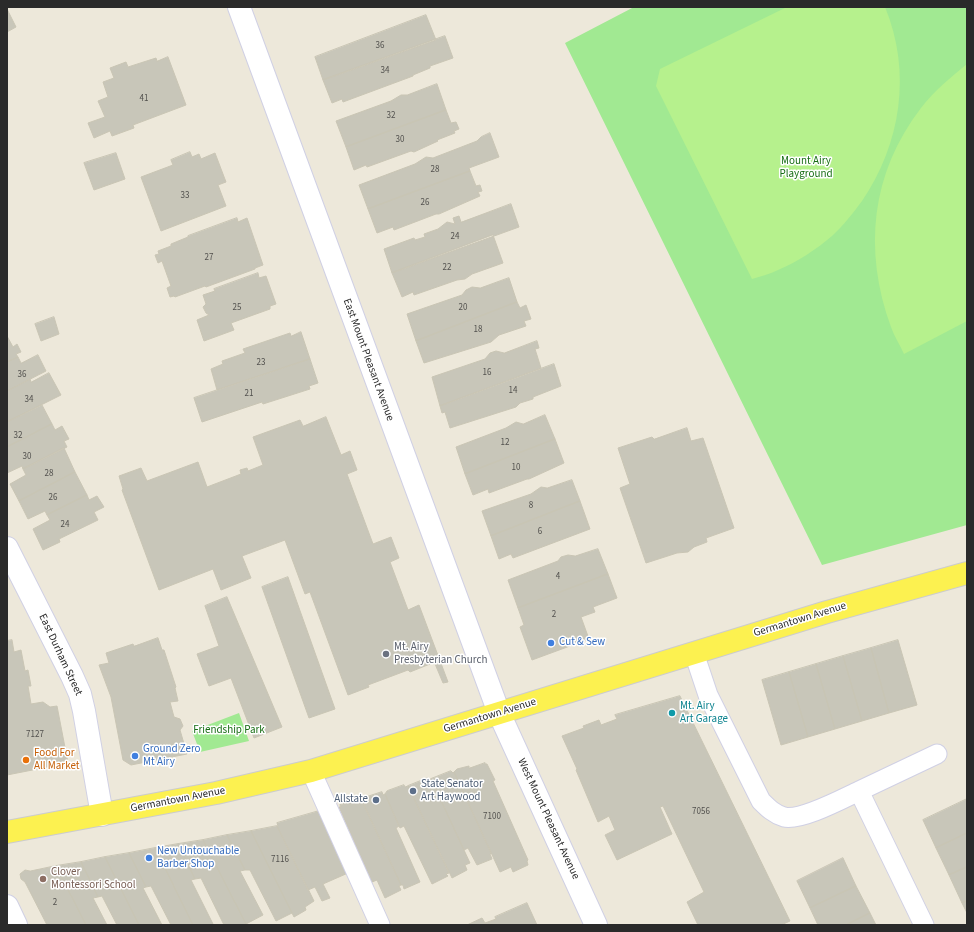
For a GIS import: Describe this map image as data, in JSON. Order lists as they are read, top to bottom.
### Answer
{
  "streets": {
    "main road": ["Germantown Avenue"],
    "street": ["East Mount Pleasant Avenue", "East Durham Street", "West Mount Pleasant Avenue"]
  },
  "crossings": [
    ["East Mount Pleasant Avenue", "Germantown Avenue"],
    ["East Mount Pleasant Avenue", "West Mount Pleasant Avenue"],
    ["Germantown Avenue", "East Durham Street"],
    ["Germantown Avenue", "West Mount Pleasant Avenue"]
  ],
  "parks": ["Mount Airy Playground", "Friendship Park"],
  "places": [
    "Cut & Sew",
    "Mt. Airy Presbyterian Church",
    "Mt. Airy Art Garage",
    "Ground Zero Mt Airy",
    "Food For All Market",
    "State Senator Art Haywood",
    "Allstate",
    "New Untouchable Barber Shop",
    "Clover Montessori School"
  ],
  "house_numbers": [
    "36",
    "34",
    "41",
    "32",
    "30",
    "28",
    "33",
    "26",
    "24",
    "27",
    "22",
    "25",
    "20",
    "18",
    "23",
    "16",
    "36",
    "14",
    "21",
    "34",
    "32",
    "12",
    "30",
    "10",
    "28",
    "26",
    "8",
    "24",
    "6",
    "4",
    "2",
    "7127",
    "7056",
    "7100",
    "7116",
    "2"
  ]
}
